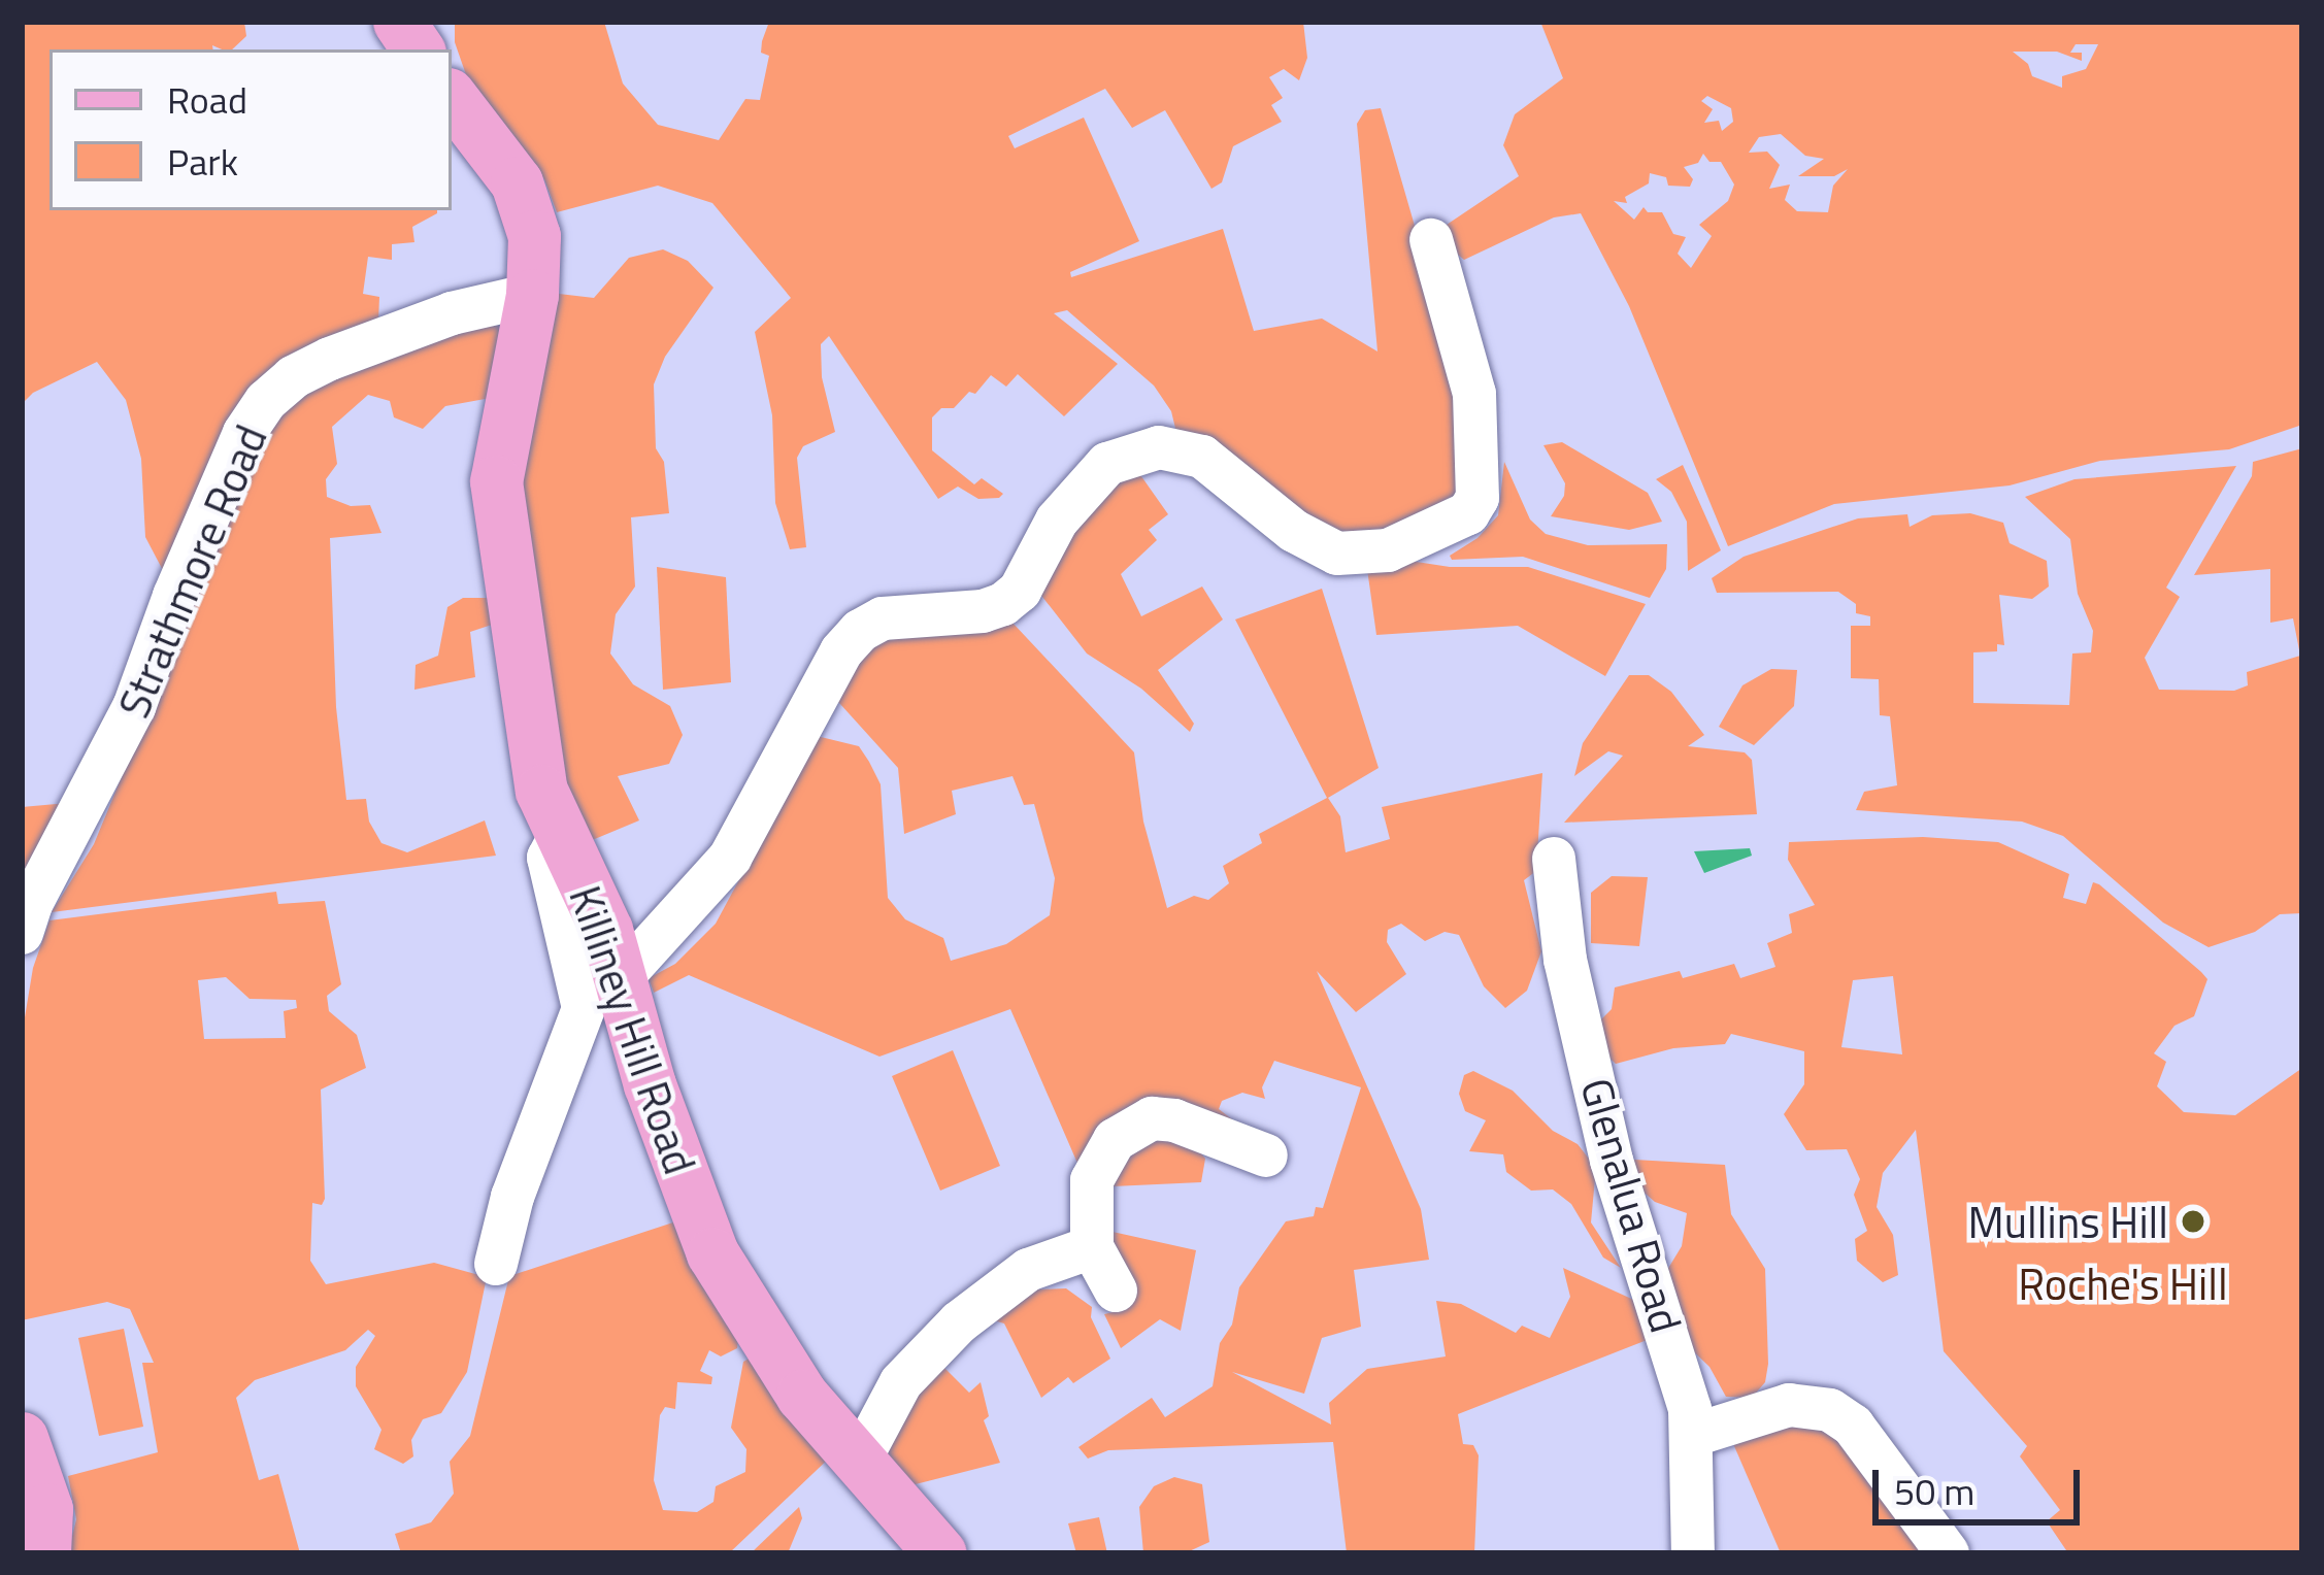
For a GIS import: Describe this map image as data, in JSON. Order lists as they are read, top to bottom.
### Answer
{
  "streets": {
    "main road": ["Killiney Hill Road"],
    "street": ["Strathmore Road", "Glenalua Road"]
  },
  "crossings": [
    ["Strathmore Road", "Killiney Hill Road"]
  ],
  "parks": ["Roche's Hill"],
  "places": ["Mullins Hill"],
  "legend": ["Road", "Park"],
  "scale_bar": "50 m"
}
